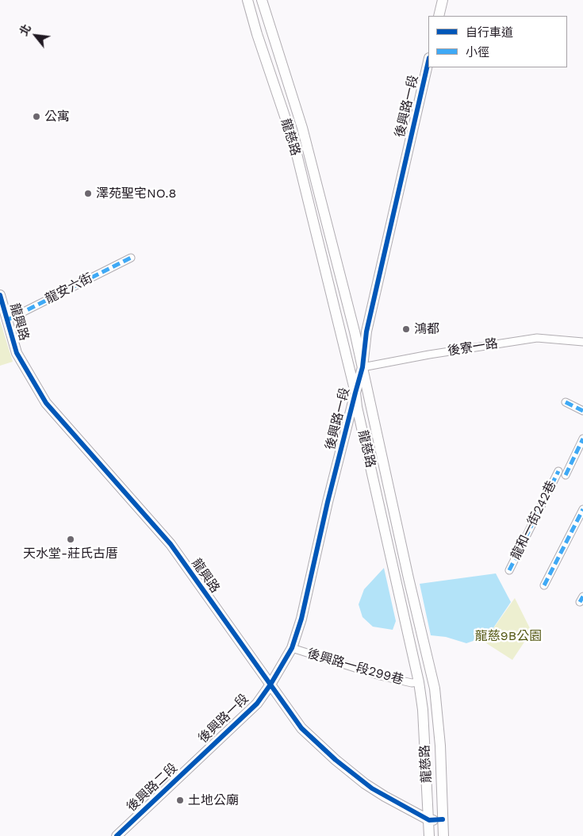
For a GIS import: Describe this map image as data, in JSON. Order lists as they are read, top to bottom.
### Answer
{
  "streets": {
    "street": [
      "後興路一段",
      "龍慈路",
      "龍安六街",
      "龍興路",
      "後寮一路",
      "龍和一街242巷",
      "後興路一段299巷",
      "後興路二段"
    ]
  },
  "crossings": [
    ["後興路一段", "龍慈路"],
    ["後興路一段", "龍興路"],
    ["後興路一段", "後寮一路"],
    ["後興路一段", "後興路一段299巷"],
    ["後興路一段", "後興路二段"],
    ["龍慈路", "龍興路"],
    ["龍慈路", "後寮一路"],
    ["龍慈路", "後興路一段299巷"],
    ["龍安六街", "龍興路"]
  ],
  "parks": ["龍慈9B公園"],
  "places": [
    "公寓",
    "澤苑聖宅NO.8",
    "鴻都",
    "天水堂-莊氏古厝",
    "土地公廟"
  ],
  "legend": ["自行車道", "小徑"],
  "north": "top left"
}
